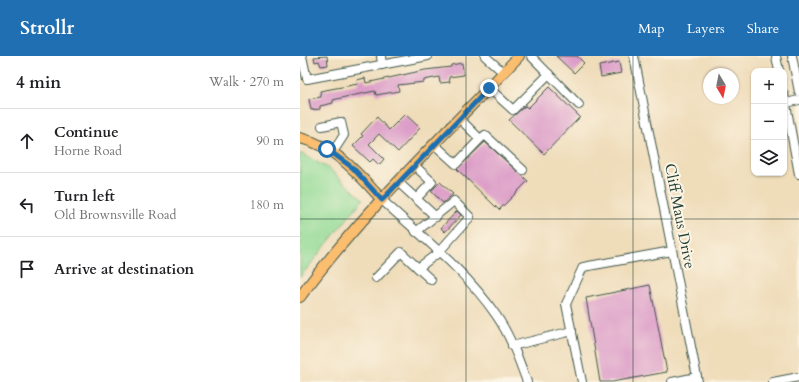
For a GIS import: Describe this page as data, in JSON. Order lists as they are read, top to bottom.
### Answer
{
  "streets": {
    "street": ["Cliff Maus Drive"]
  },
  "north": "bottom",
  "page": {
    "header": "Strollr",
    "nav": ["Map", "Layers", "Share"],
    "heading": ["4 min", "Walk · 270 m"],
    "map_buttons": ["+", "−"],
    "list": [
      ["Continue", "Horne Road", "90 m"],
      ["Turn left", "Old Brownsville Road", "180 m"],
      "Arrive at destination"
    ]
  }
}
